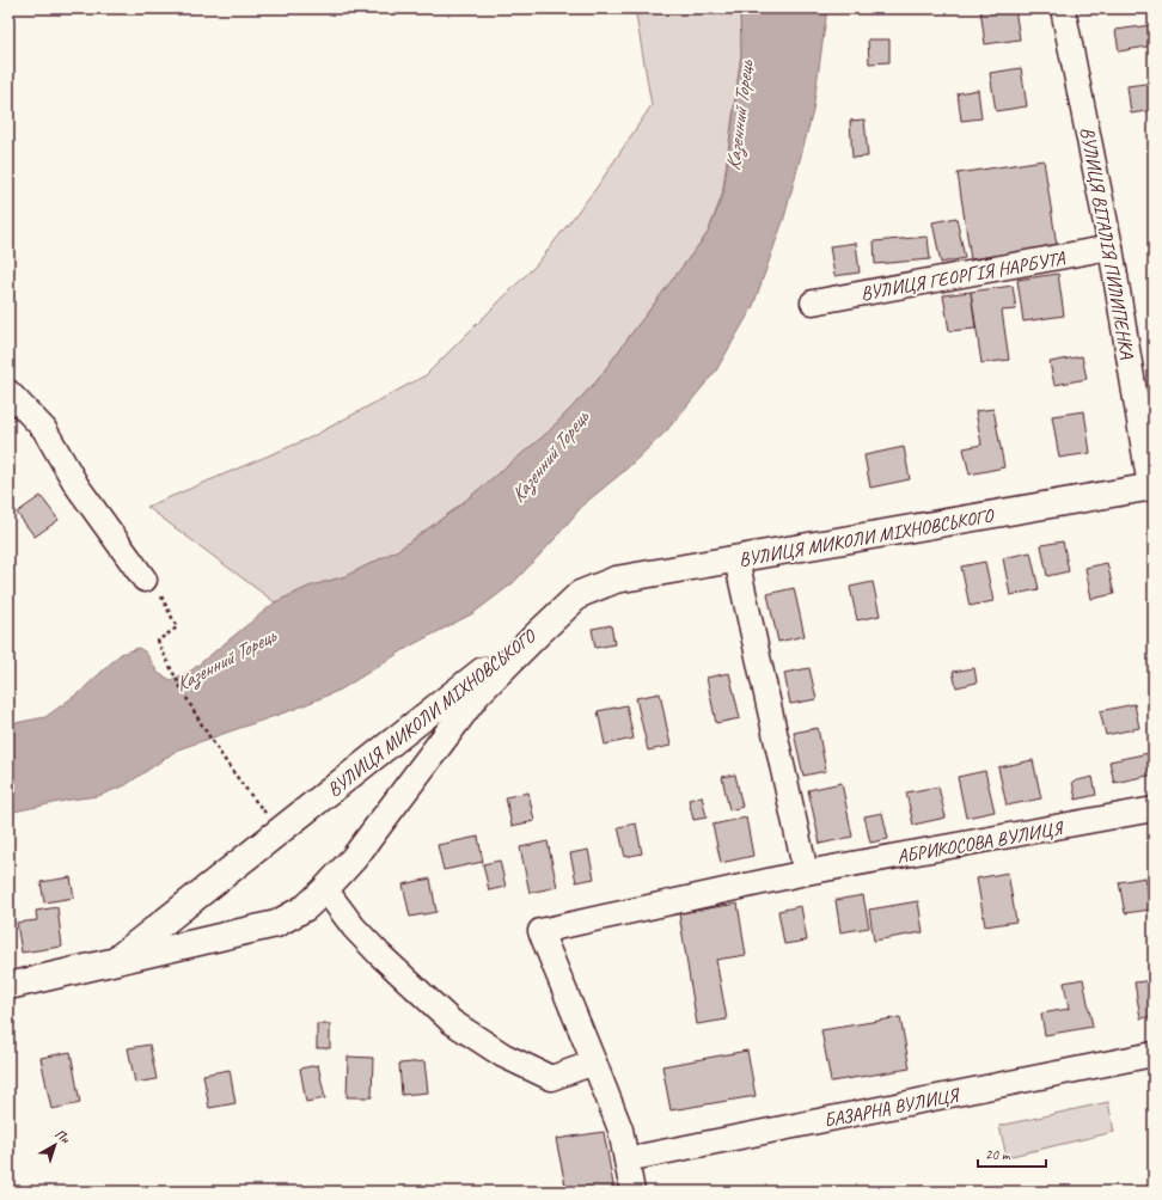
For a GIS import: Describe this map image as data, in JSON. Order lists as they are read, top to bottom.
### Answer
{
  "streets": {
    "street": [
      "ВУЛИЦЯ ВІТАЛІЯ ПИЛИПЕНКА",
      "ВУЛИЦЯ ГЕОРГІЯ НАРБУТА",
      "ВУЛИЦЯ МИКОЛИ МІХНОВСЬКОГО",
      "АБРИКОСОВА ВУЛИЦЯ",
      "БАЗАРНА ВУЛИЦЯ"
    ]
  },
  "crossings": [
    ["ВУЛИЦЯ ВІТАЛІЯ ПИЛИПЕНКА", "ВУЛИЦЯ ГЕОРГІЯ НАРБУТА"],
    ["ВУЛИЦЯ ВІТАЛІЯ ПИЛИПЕНКА", "ВУЛИЦЯ МИКОЛИ МІХНОВСЬКОГО"]
  ],
  "water": ["Казенний Торець"],
  "scale_bar": "20 m",
  "north": "top right"
}
